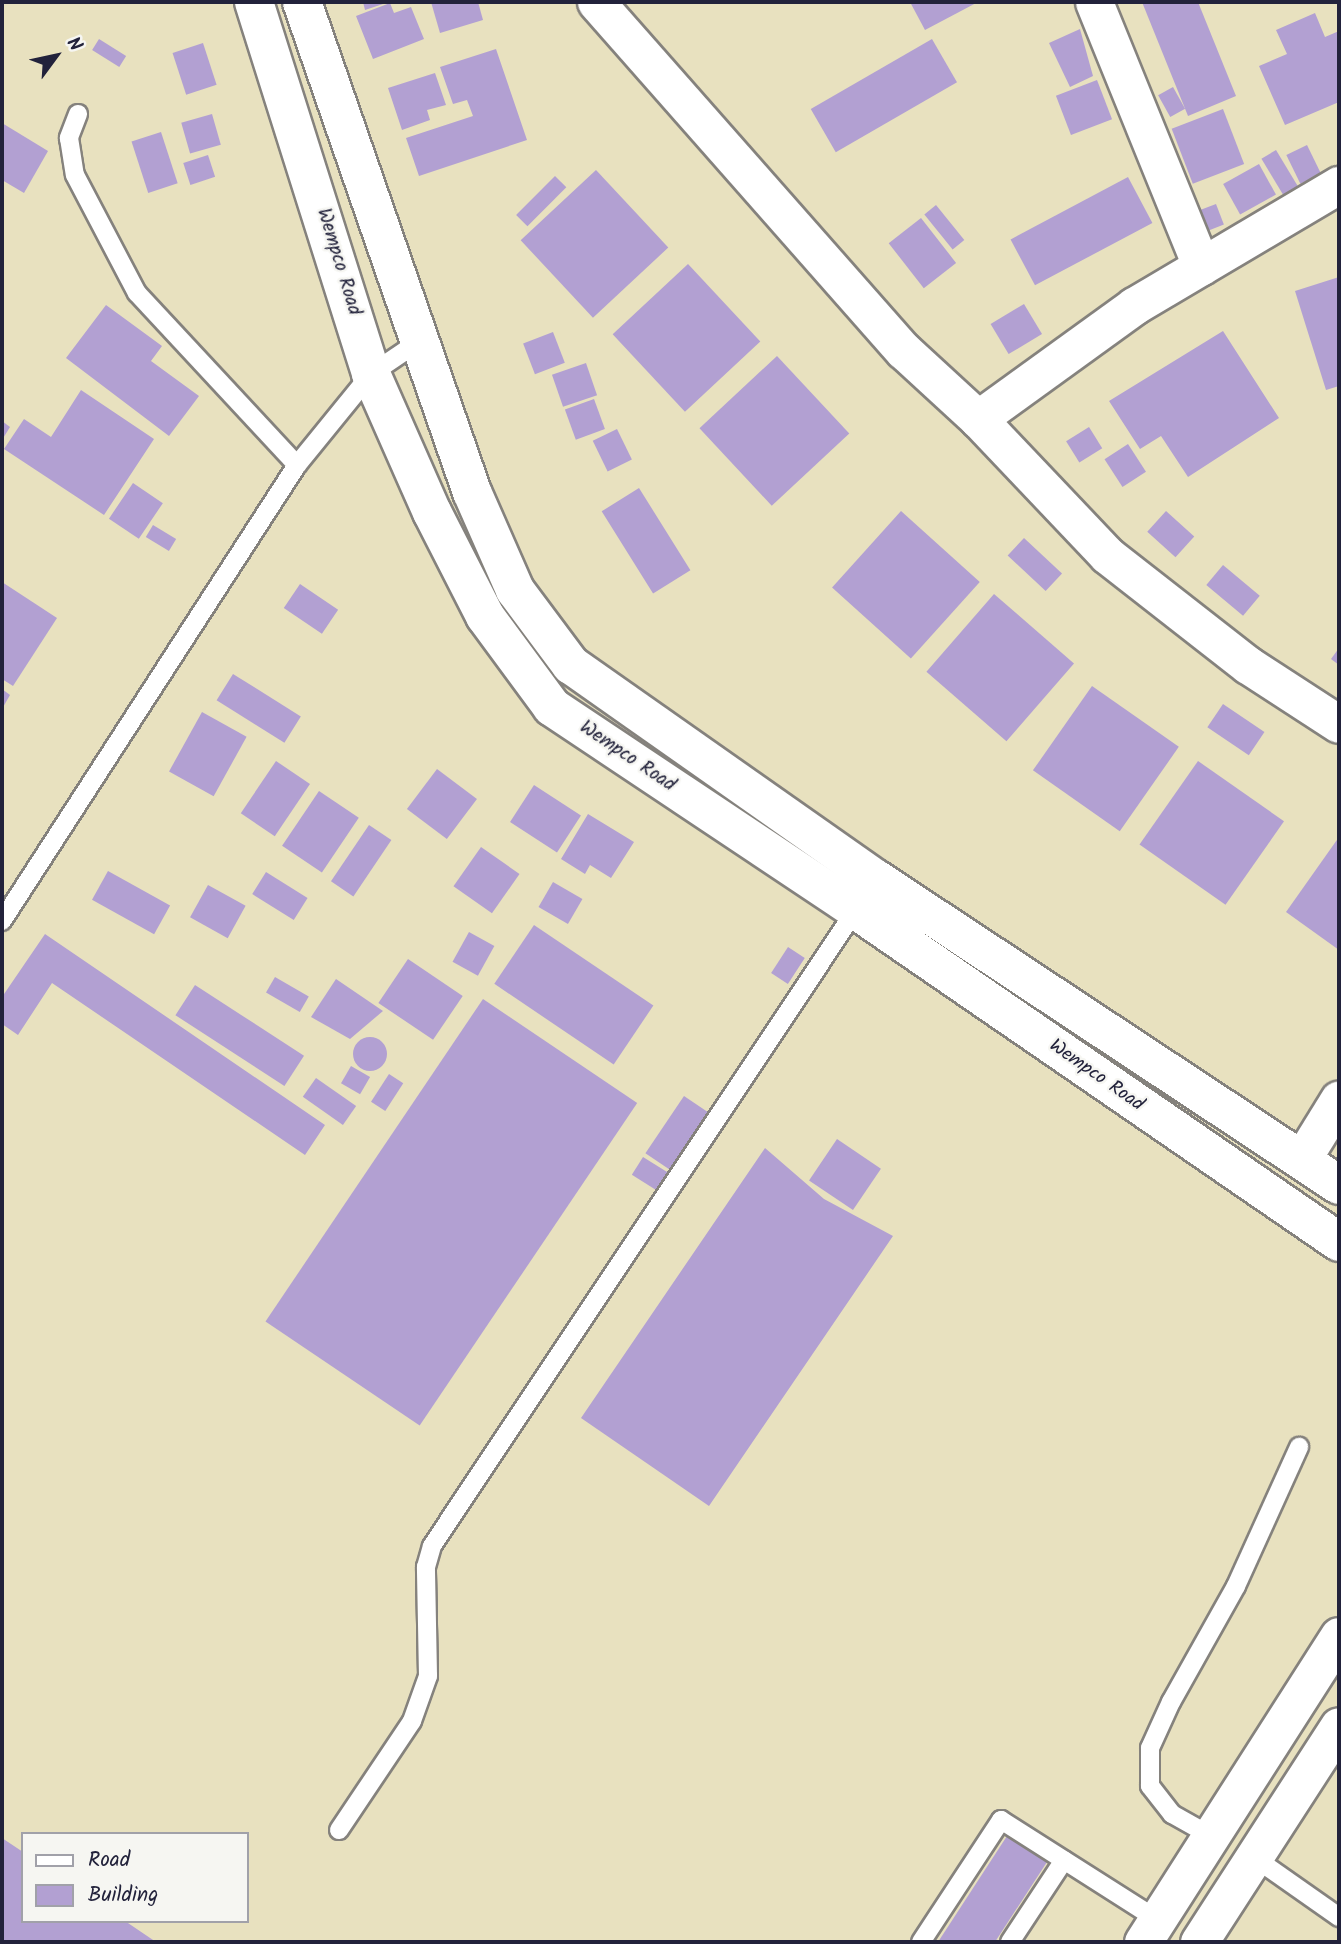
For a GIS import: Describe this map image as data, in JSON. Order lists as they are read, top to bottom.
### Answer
{
  "streets": {
    "street": ["Wempco Road"]
  },
  "legend": ["Road", "Building"],
  "north": "top right"
}
